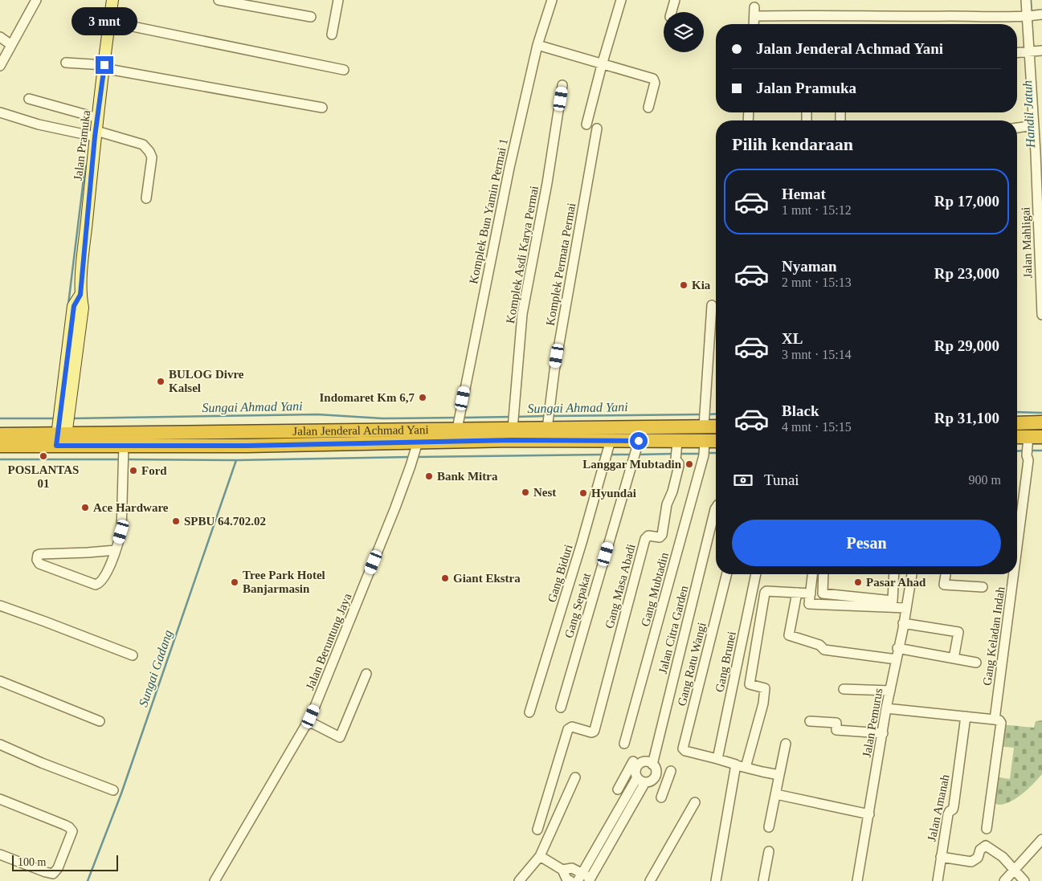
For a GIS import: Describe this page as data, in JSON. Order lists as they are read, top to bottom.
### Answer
{
  "streets": {
    "highway": ["Jalan Jenderal Achmad Yani"],
    "main road": ["Jalan Pramuka"],
    "street": [
      "Komplek Bun Yamin Permai 1",
      "Jalan Mahligai",
      "Komplek Asdi Karya Permai",
      "Komplek Permata Permai",
      "Gang Biduri",
      "Gang Masa Abadi",
      "Gang Mubtadin",
      "Gang Sepakat",
      "Jalan Citra Garden",
      "Gang Keladan Indah",
      "Jalan Beruntung Jaya",
      "Gang Brunei",
      "Gang Ratu Wangi",
      "Jalan Pemurus",
      "Jalan Amanah"
    ]
  },
  "crossings": [
    ["Jalan Pramuka", "Jalan Jenderal Achmad Yani"],
    ["Komplek Bun Yamin Permai 1", "Jalan Jenderal Achmad Yani"],
    ["Komplek Asdi Karya Permai", "Jalan Jenderal Achmad Yani"],
    ["Komplek Permata Permai", "Jalan Jenderal Achmad Yani"],
    ["Jalan Jenderal Achmad Yani", "Gang Biduri"],
    ["Jalan Jenderal Achmad Yani", "Gang Masa Abadi"],
    ["Jalan Jenderal Achmad Yani", "Gang Mubtadin"],
    ["Jalan Jenderal Achmad Yani", "Gang Sepakat"],
    ["Jalan Jenderal Achmad Yani", "Jalan Beruntung Jaya"],
    ["Gang Brunei", "Gang Ratu Wangi"]
  ],
  "water": ["Handil Jatuh", "Sungai Ahmad Yani", "Sungai Gadang"],
  "places": [
    "Kia",
    "BULOG Divre Kalsel",
    "Indomaret Km 6,7",
    "POSLANTAS 01",
    "Langgar Mubtadin",
    "Ford",
    "Bank Mitra",
    "Nest",
    "Hyundai",
    "Ace Hardware",
    "SPBU 64.702.02",
    "Giant Ekstra",
    "Tree Park Hotel Banjarmasin",
    "Pasar Ahad"
  ],
  "scale_bar": "100 m",
  "page": {
    "bubble": "3 mnt",
    "banner": ["Jalan Jenderal Achmad Yani", "Jalan Pramuka"],
    "heading": "Pilih kendaraan",
    "list": [
      {
        "name": "Hemat",
        "note": "1 mnt · 15:12",
        "value": "Rp 17,000"
      },
      {
        "name": "Nyaman",
        "note": "2 mnt · 15:13",
        "value": "Rp 23,000"
      },
      {
        "name": "XL",
        "note": "3 mnt · 15:14",
        "value": "Rp 29,000"
      },
      {
        "name": "Black",
        "note": "4 mnt · 15:15",
        "value": "Rp 31,100"
      }
    ],
    "pay": ["Tunai", "900 m"],
    "buttons": "Pesan",
    "scale": "100 m"
  }
}
